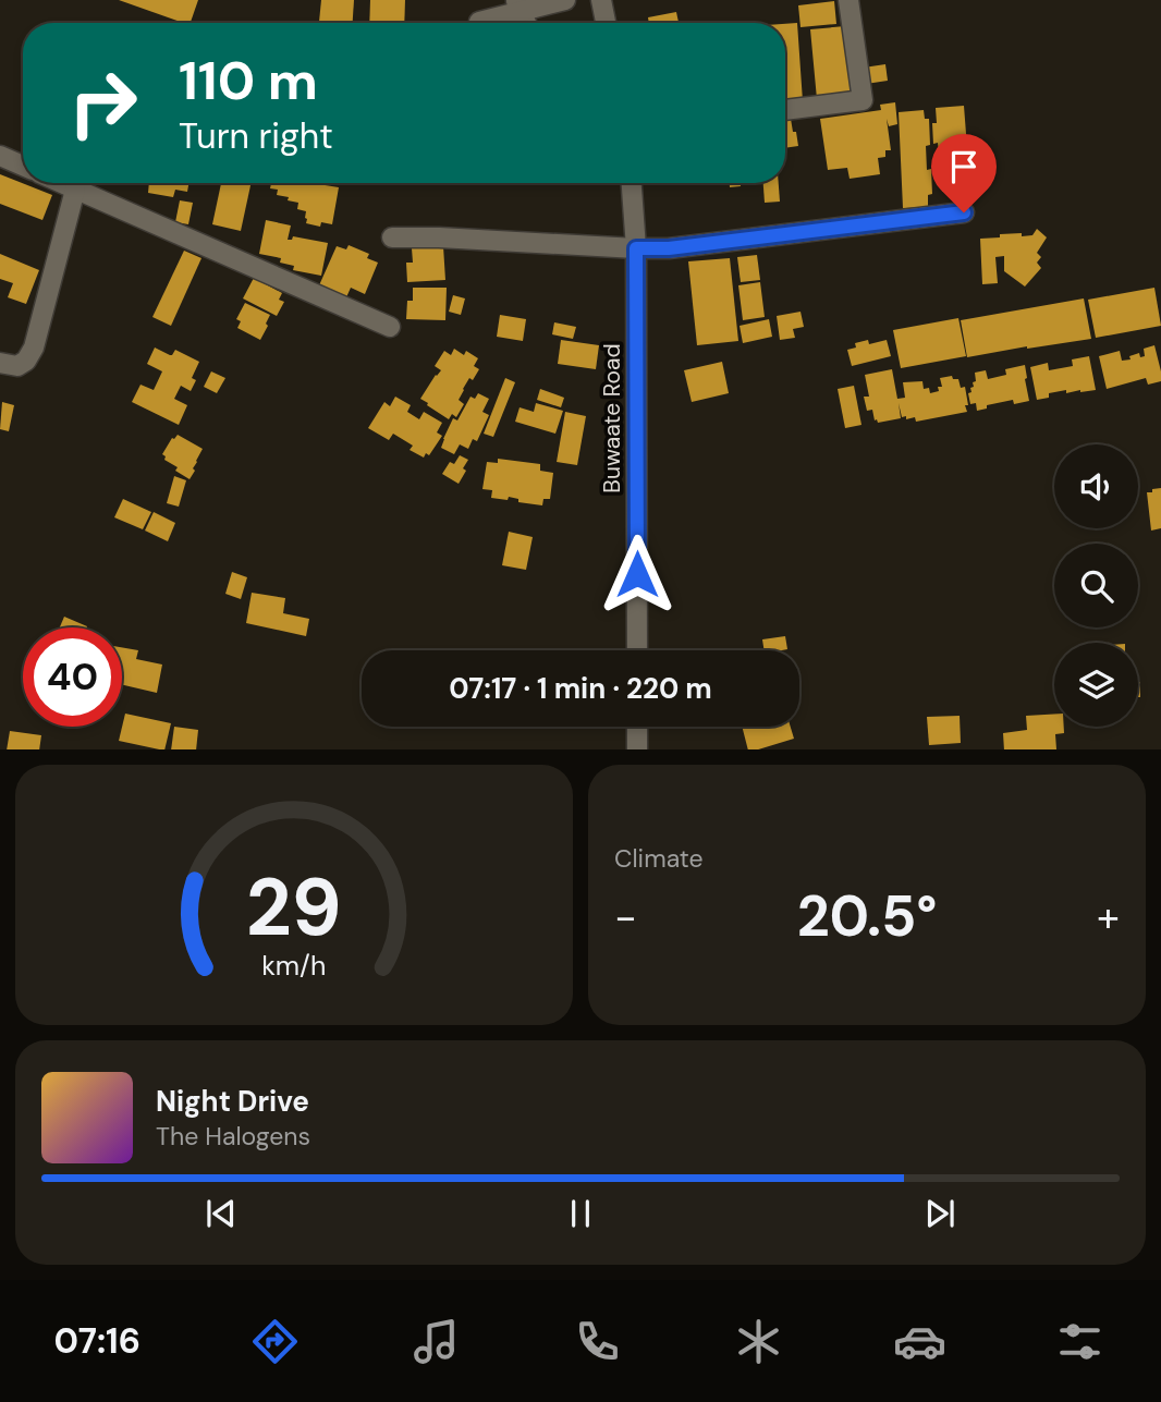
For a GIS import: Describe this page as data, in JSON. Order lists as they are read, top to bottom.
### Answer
{
  "streets": {
    "street": ["Buwaate Road"]
  },
  "page": {
    "turn": ["110 m", "Turn right"],
    "limit": "40",
    "trip": "07:17 · 1 min · 220 m",
    "tile": "Climate",
    "heat": ["−", "20.5°", "+"],
    "song": ["Night Drive", "The Halogens"],
    "tabs": "07:16",
    "gauge": ["29", "km/h"]
  }
}
